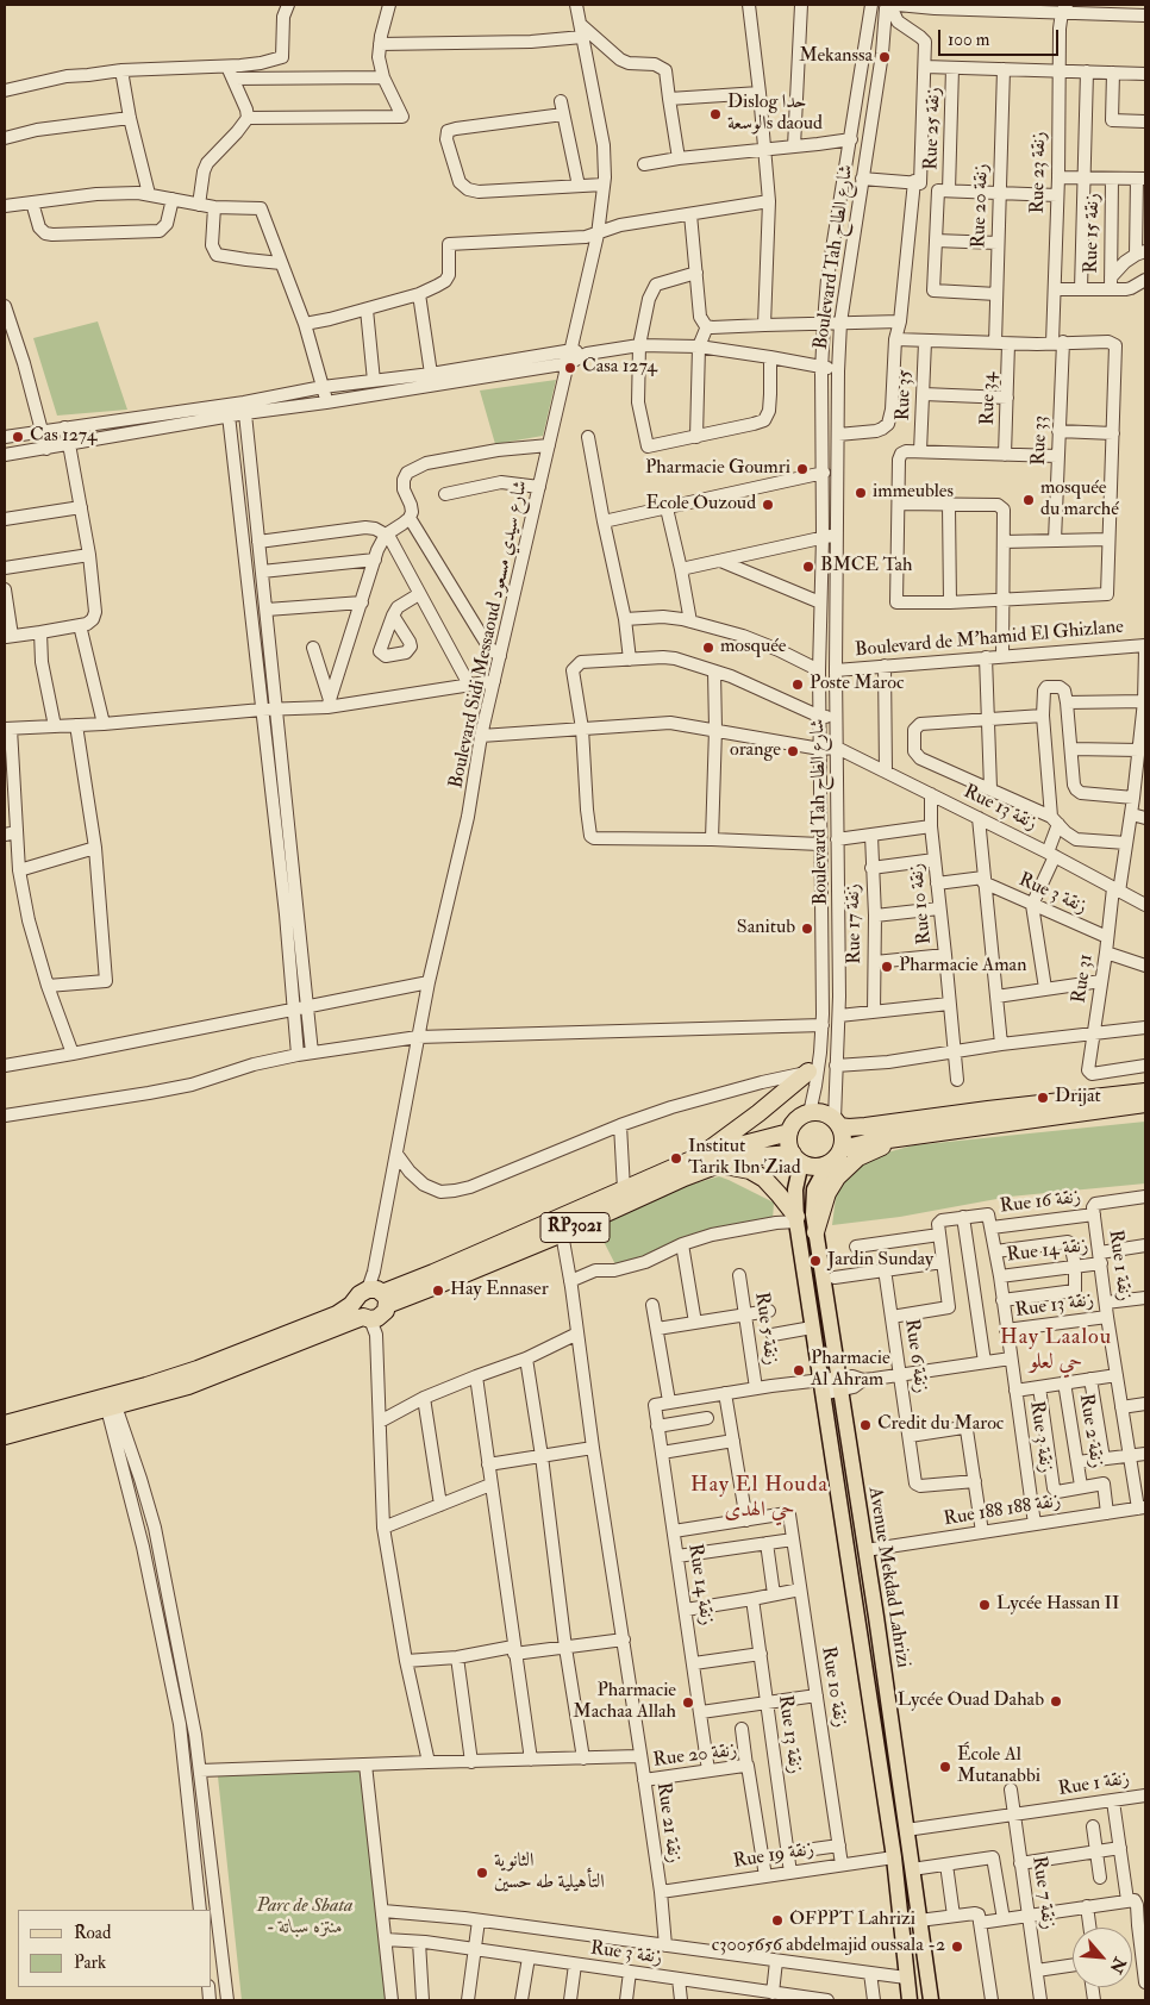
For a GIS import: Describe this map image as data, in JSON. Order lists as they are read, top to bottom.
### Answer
{
  "streets": {
    "highway": ["RP3021"],
    "main road": ["Avenue Mekdad Lahrizi"],
    "street": [
      "Rue 25 زنقة",
      "Rue 23 زنقة",
      "Rue 20 زنقة",
      "Rue 15 زنقة",
      "Boulevard Tah شارع الطاح",
      "Rue 35",
      "Rue 34",
      "Rue 33",
      "Boulevard Sidi Messaoud شارع سيدي مسعود",
      "Boulevard de M'hamid El Ghizlane",
      "Rue 13 زنقة",
      "Rue 3 زنقة",
      "Rue 10 زنقة",
      "Rue 17 زنقة",
      "Rue 31",
      "Rue 16 زنقة",
      "Rue 14 زنقة",
      "Rue 1 زنقة",
      "Rue 5 زنقة",
      "Rue 6 زنقة",
      "Rue 2 زنقة",
      "Rue 188 زنقة 188",
      "Rue 21 زنقة",
      "Rue 19 زنقة",
      "Rue 7 زنقة"
    ]
  },
  "crossings": [
    ["Rue 25 زنقة", "Rue 20 زنقة"],
    ["Rue 23 زنقة", "Rue 33"],
    ["Rue 20 زنقة", "Rue 14 زنقة"],
    ["Rue 20 زنقة", "Rue 21 زنقة"],
    ["Rue 20 زنقة", "Rue 19 زنقة"],
    ["Boulevard Tah شارع الطاح", "Boulevard de M'hamid El Ghizlane"],
    ["Boulevard Tah شارع الطاح", "Rue 13 زنقة"],
    ["Boulevard Tah شارع الطاح", "RP3021"],
    ["Boulevard Tah شارع الطاح", "Avenue Mekdad Lahrizi"],
    ["Boulevard Sidi Messaoud شارع سيدي مسعود", "RP3021"],
    ["Boulevard de M'hamid El Ghizlane", "Rue 31"],
    ["Rue 13 زنقة", "Rue 3 زنقة"],
    ["Rue 13 زنقة", "Rue 10 زنقة"],
    ["Rue 13 زنقة", "Rue 31"],
    ["Rue 13 زنقة", "Rue 1 زنقة"],
    ["Rue 13 زنقة", "Rue 19 زنقة"],
    ["Rue 3 زنقة", "Rue 31"],
    ["Rue 3 زنقة", "Rue 16 زنقة"],
    ["Rue 3 زنقة", "Rue 14 زنقة"],
    ["Rue 3 زنقة", "Rue 188 زنقة 188"],
    ["Rue 10 زنقة", "Rue 19 زنقة"],
    ["Rue 16 زنقة", "Rue 1 زنقة"],
    ["RP3021", "Avenue Mekdad Lahrizi"],
    ["RP3021", "Rue 21 زنقة"],
    ["Rue 14 زنقة", "Rue 1 زنقة"],
    ["Rue 1 زنقة", "Rue 188 زنقة 188"],
    ["Rue 1 زنقة", "Avenue Mekdad Lahrizi"],
    ["Rue 1 زنقة", "Rue 7 زنقة"],
    ["Rue 188 زنقة 188", "Avenue Mekdad Lahrizi"],
    ["Avenue Mekdad Lahrizi", "Rue 19 زنقة"],
    ["Rue 21 زنقة", "Rue 19 زنقة"]
  ],
  "districts": ["Hay Laalou حي لعلو", "Hay El Houda حي الهدى"],
  "parks": ["Parc de Sbata - منتزه سباتة"],
  "places": [
    "Mekanssa",
    "Dislog حدا الوسعةs daoud",
    "Casa 1274",
    "Cas 1274",
    "Pharmacie Goumri",
    "immeubles",
    "mosquée du marché",
    "Ecole Ouzoud",
    "BMCE Tah",
    "mosquée",
    "Poste Maroc",
    "orange",
    "Sanitub",
    "Pharmacie Aman",
    "Drijat",
    "Institut Tarik Ibn Ziad",
    "Jardin Sunday",
    "Hay Ennaser",
    "Pharmacie Al Ahram",
    "Credit du Maroc",
    "Lycée Hassan II",
    "Lycée Ouad Dahab",
    "Pharmacie Machaa Allah",
    "École Al Mutanabbi",
    "الثانوية التأهيلية طه حسين",
    "OFPPT Lahrizi",
    "c3005656 abdelmajid oussala -2"
  ],
  "legend": ["Road", "Park"],
  "scale_bar": "100 m",
  "north": "bottom right"
}
